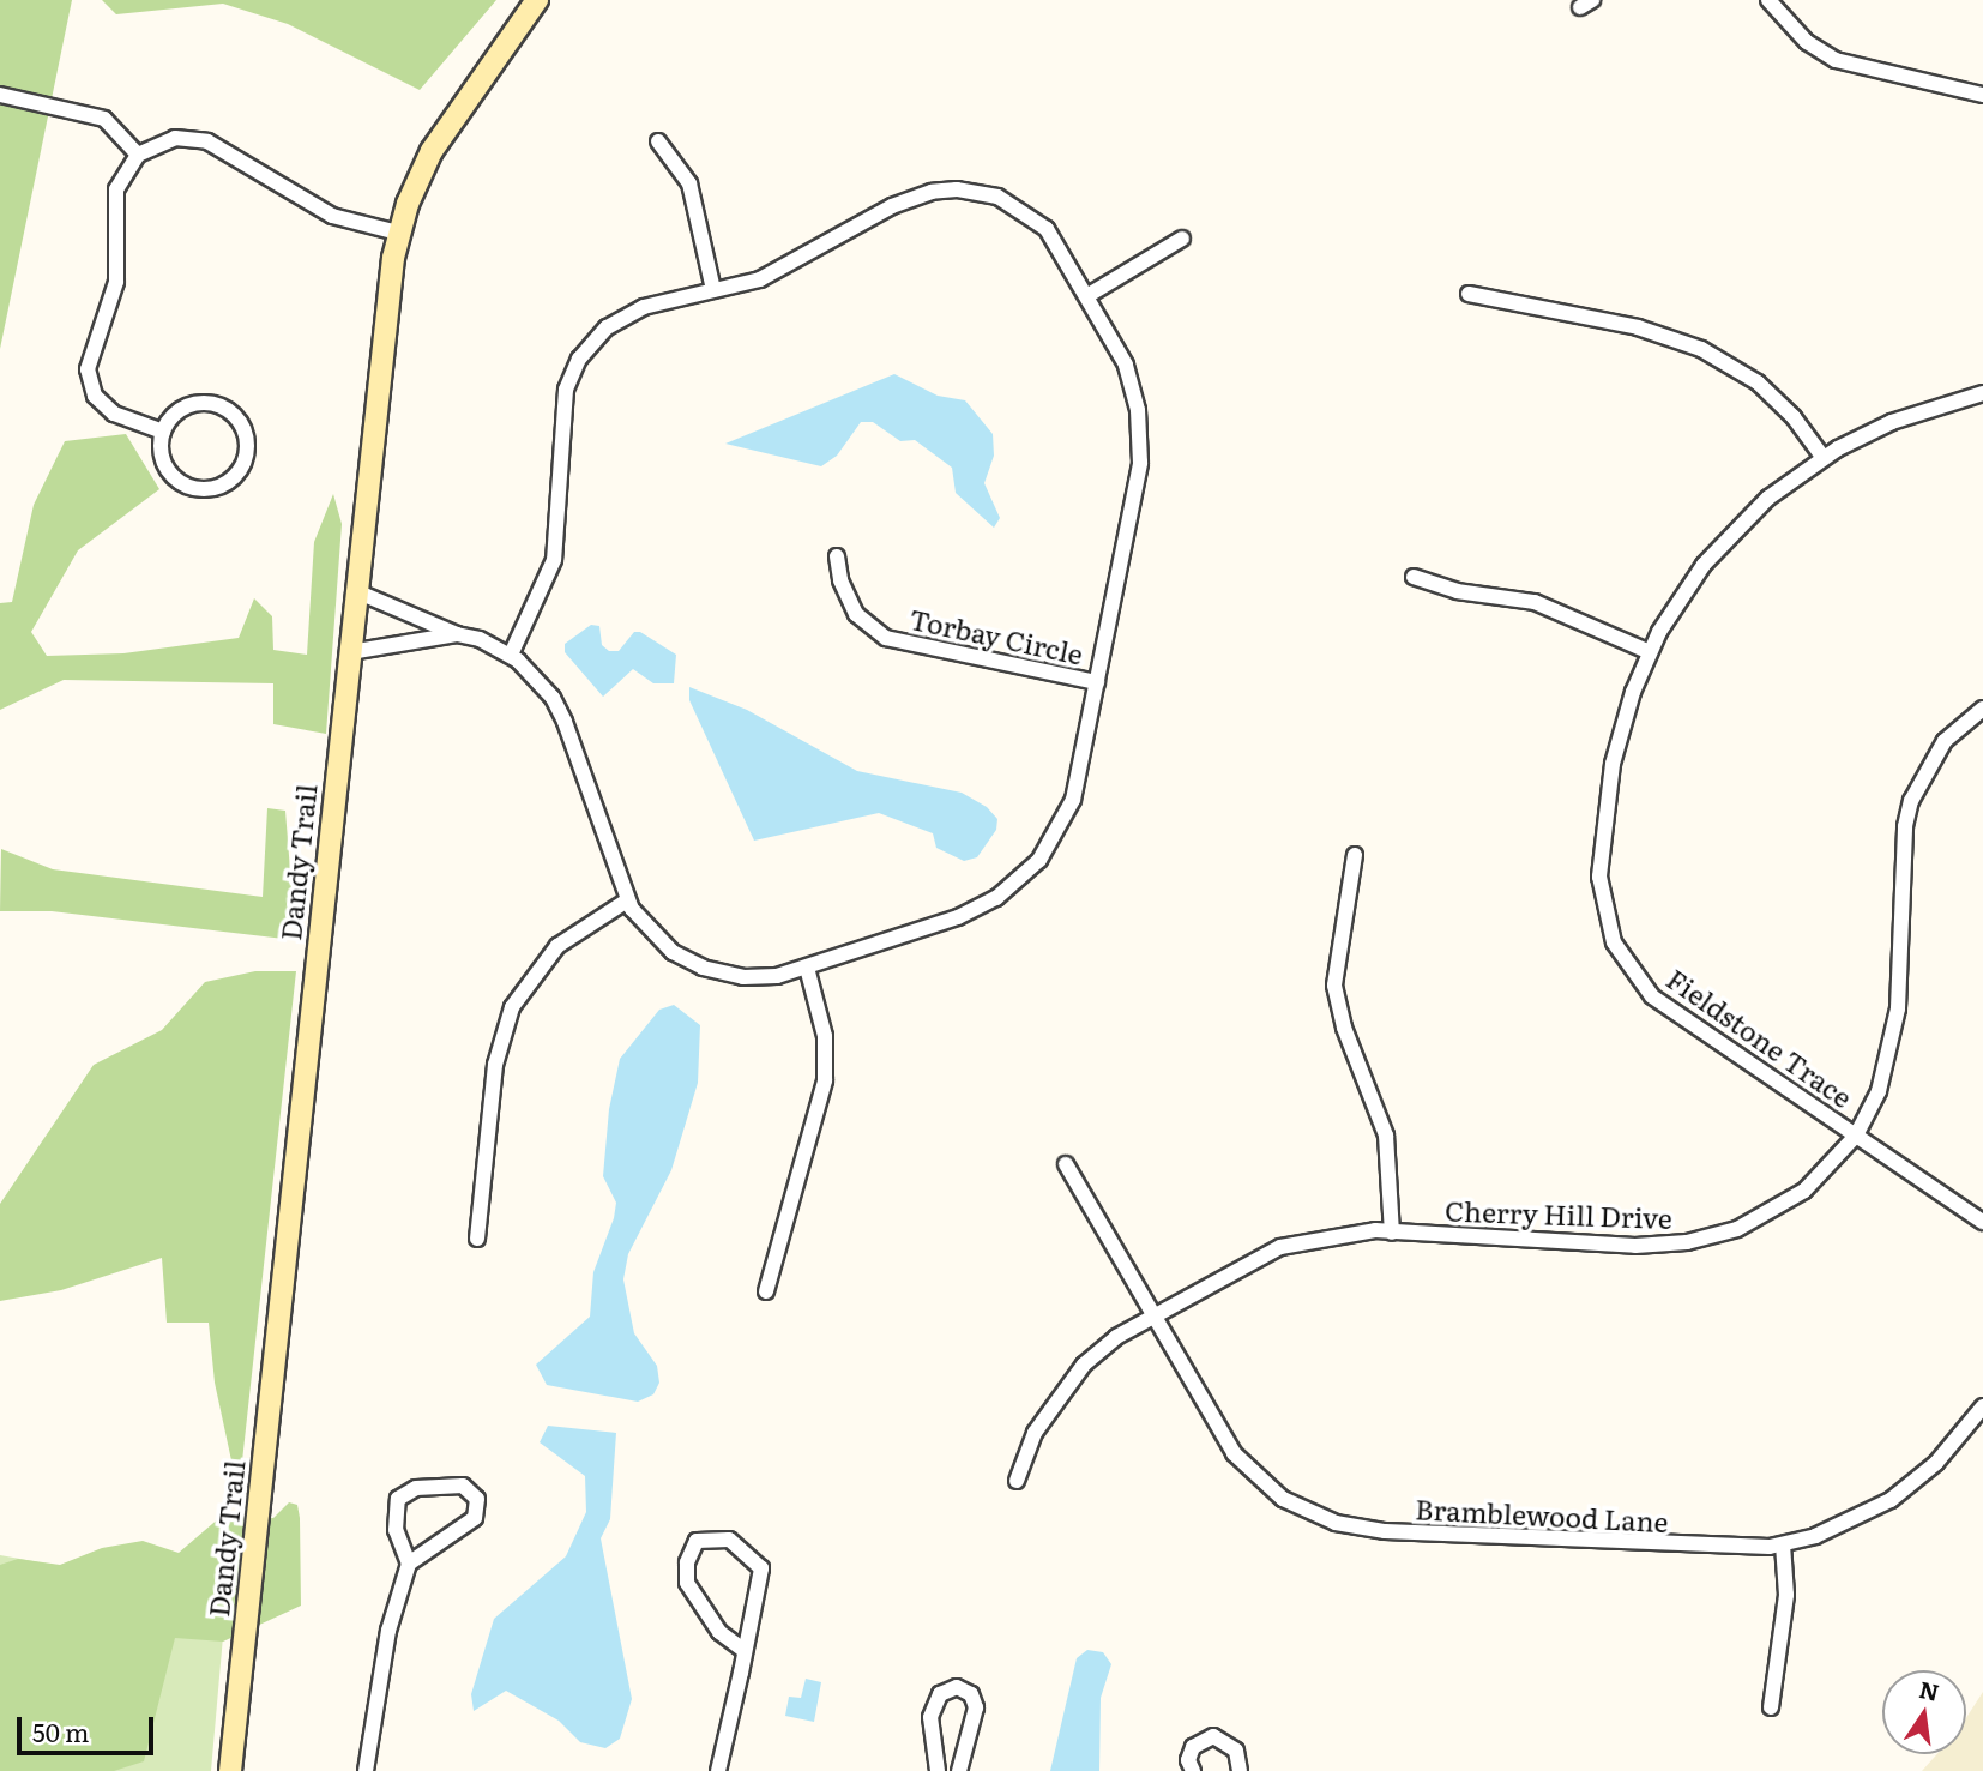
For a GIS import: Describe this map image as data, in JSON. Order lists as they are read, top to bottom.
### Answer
{
  "streets": {
    "street": [
      "Torbay Circle",
      "Dandy Trail",
      "Fieldstone Trace",
      "Cherry Hill Drive",
      "Bramblewood Lane"
    ]
  },
  "crossings": [
    ["Fieldstone Trace", "Cherry Hill Drive"],
    ["Cherry Hill Drive", "Bramblewood Lane"]
  ],
  "scale_bar": "50 m",
  "north": "top"
}
